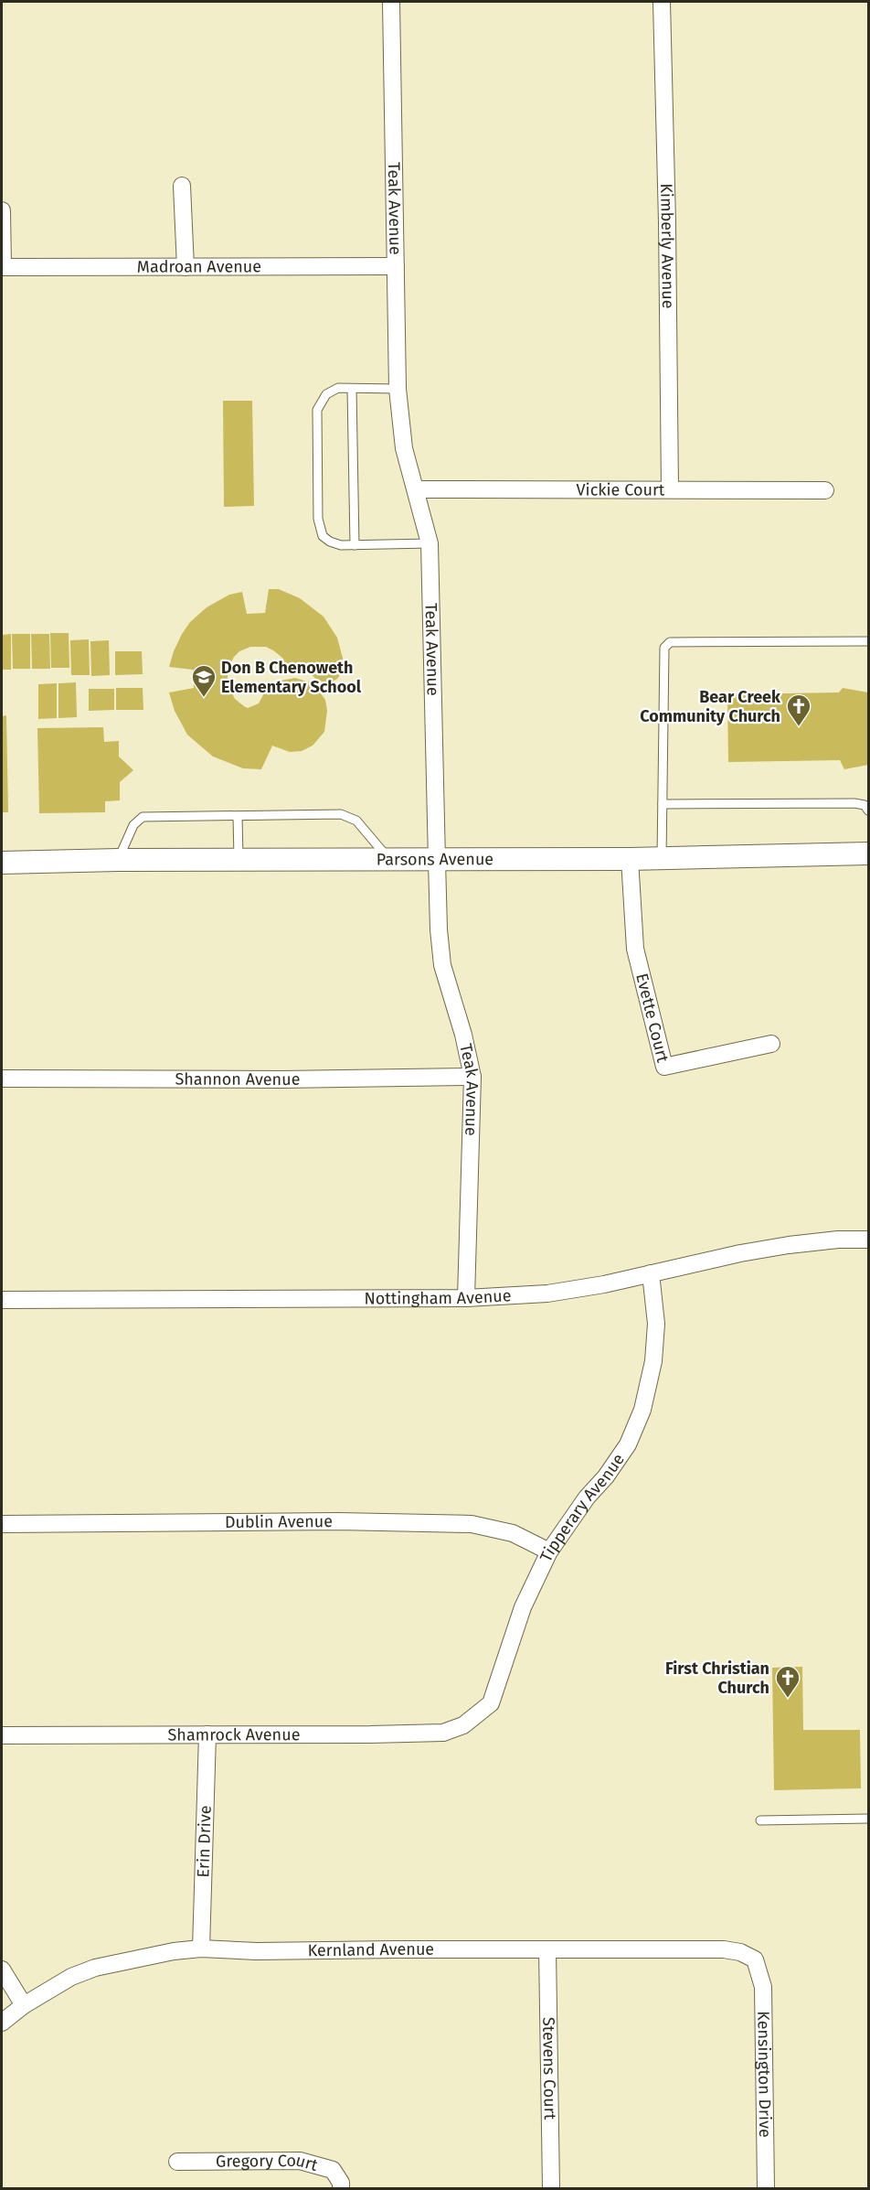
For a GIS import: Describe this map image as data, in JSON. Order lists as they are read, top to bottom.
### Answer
{
  "streets": {
    "street": [
      "Teak Avenue",
      "Kimberly Avenue",
      "Madroan Avenue",
      "Vickie Court",
      "Parsons Avenue",
      "Evette Court",
      "Shannon Avenue",
      "Nottingham Avenue",
      "Tipperary Avenue",
      "Dublin Avenue",
      "Shamrock Avenue",
      "Erin Drive",
      "Kernland Avenue",
      "Stevens Court",
      "Kensington Drive",
      "Gregory Court"
    ]
  },
  "crossings": [
    ["Teak Avenue", "Madroan Avenue"],
    ["Teak Avenue", "Vickie Court"],
    ["Teak Avenue", "Parsons Avenue"],
    ["Teak Avenue", "Shannon Avenue"],
    ["Teak Avenue", "Nottingham Avenue"],
    ["Kimberly Avenue", "Vickie Court"],
    ["Parsons Avenue", "Evette Court"],
    ["Nottingham Avenue", "Tipperary Avenue"],
    ["Tipperary Avenue", "Dublin Avenue"],
    ["Tipperary Avenue", "Shamrock Avenue"],
    ["Shamrock Avenue", "Erin Drive"],
    ["Erin Drive", "Kernland Avenue"],
    ["Kernland Avenue", "Stevens Court"],
    ["Kernland Avenue", "Kensington Drive"]
  ],
  "places": {
    "school or university": ["Don B Chenoweth Elementary School"],
    "church": ["Bear Creek Community Church", "First Christian Church"]
  }
}
